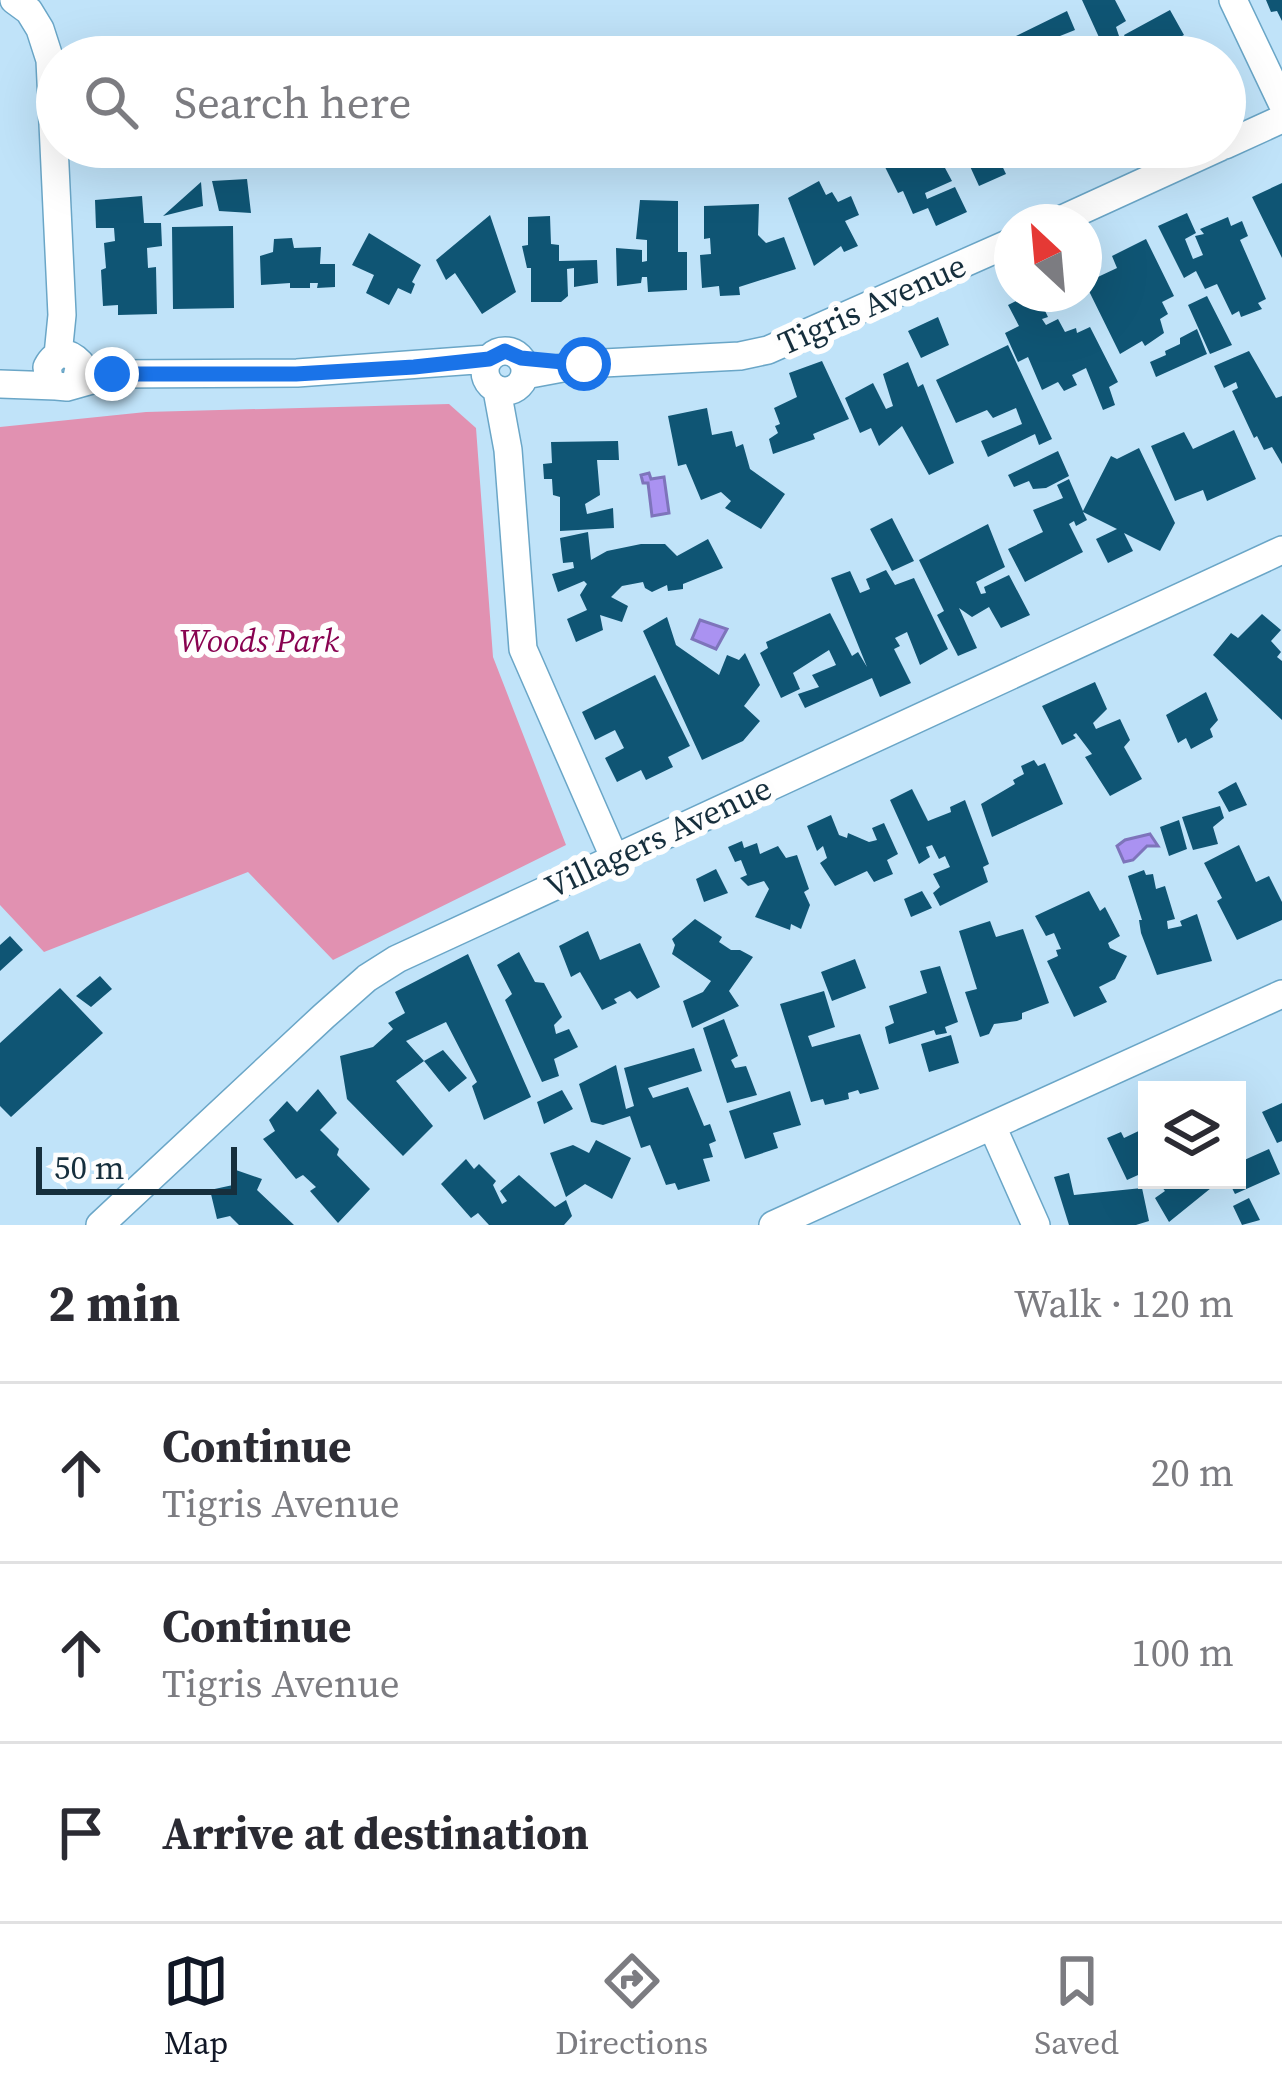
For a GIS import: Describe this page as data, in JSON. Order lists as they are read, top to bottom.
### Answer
{
  "streets": {
    "street": ["Tigris Avenue", "Villagers Avenue"]
  },
  "parks": ["Woods Park"],
  "scale_bar": "50 m",
  "north": "top left",
  "page": {
    "search": "Search here",
    "scale": "50 m",
    "heading": ["2 min", "Walk · 120 m"],
    "list": [
      ["Continue", "Tigris Avenue", "20 m"],
      ["Continue", "Tigris Avenue", "100 m"],
      "Arrive at destination"
    ],
    "nav": ["Map", "Directions", "Saved"]
  }
}
